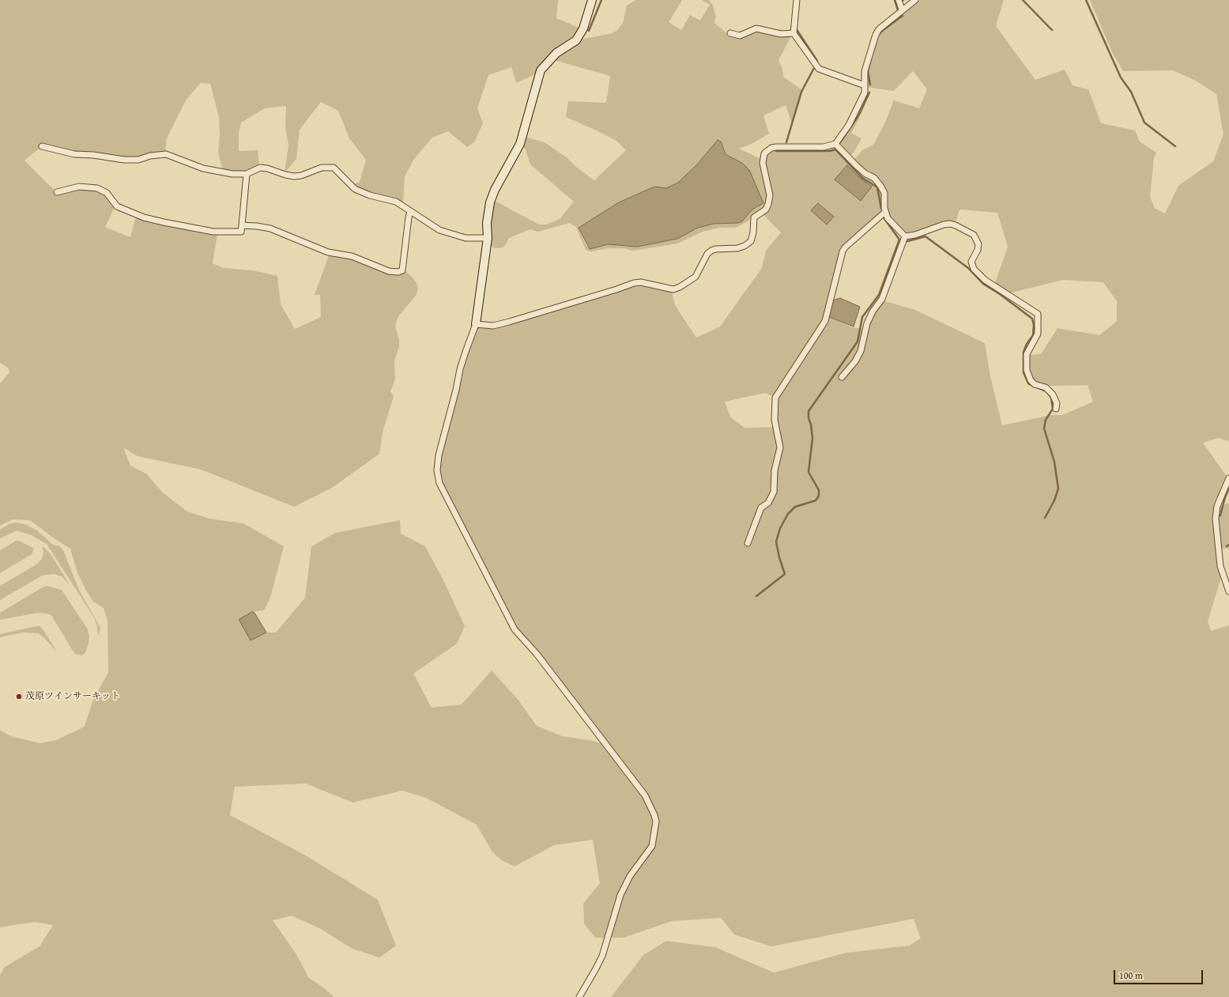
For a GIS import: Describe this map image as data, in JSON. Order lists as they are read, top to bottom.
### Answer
{
  "places": ["茂原ツインサーキット"],
  "scale_bar": "100 m"
}
